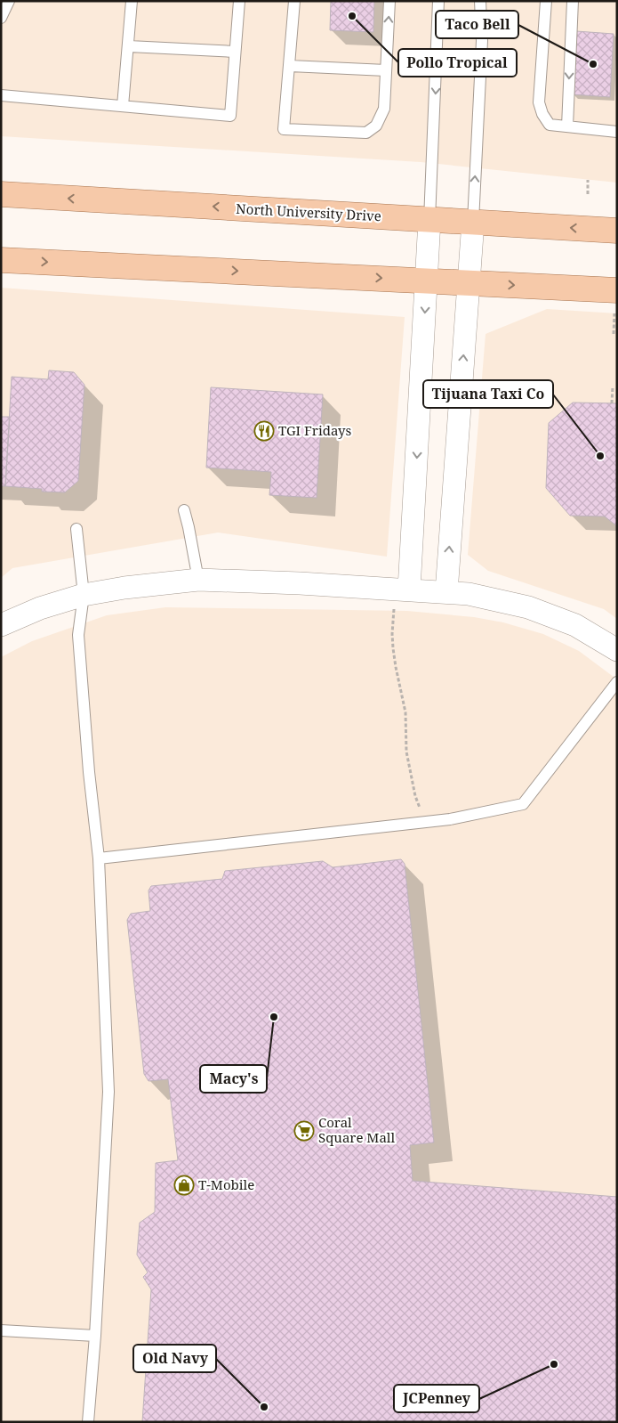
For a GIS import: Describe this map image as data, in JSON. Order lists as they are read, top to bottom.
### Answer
{
  "streets": {
    "main road": ["North University Drive"]
  },
  "places": {
    "other": [
      "Pollo Tropical",
      "Taco Bell",
      "Tijuana Taxi Co",
      "Macy's",
      "JCPenney",
      "Old Navy"
    ],
    "restaurant": ["TGI Fridays"],
    "supermarket": ["Coral Square Mall"],
    "shop": ["T-Mobile"]
  }
}
